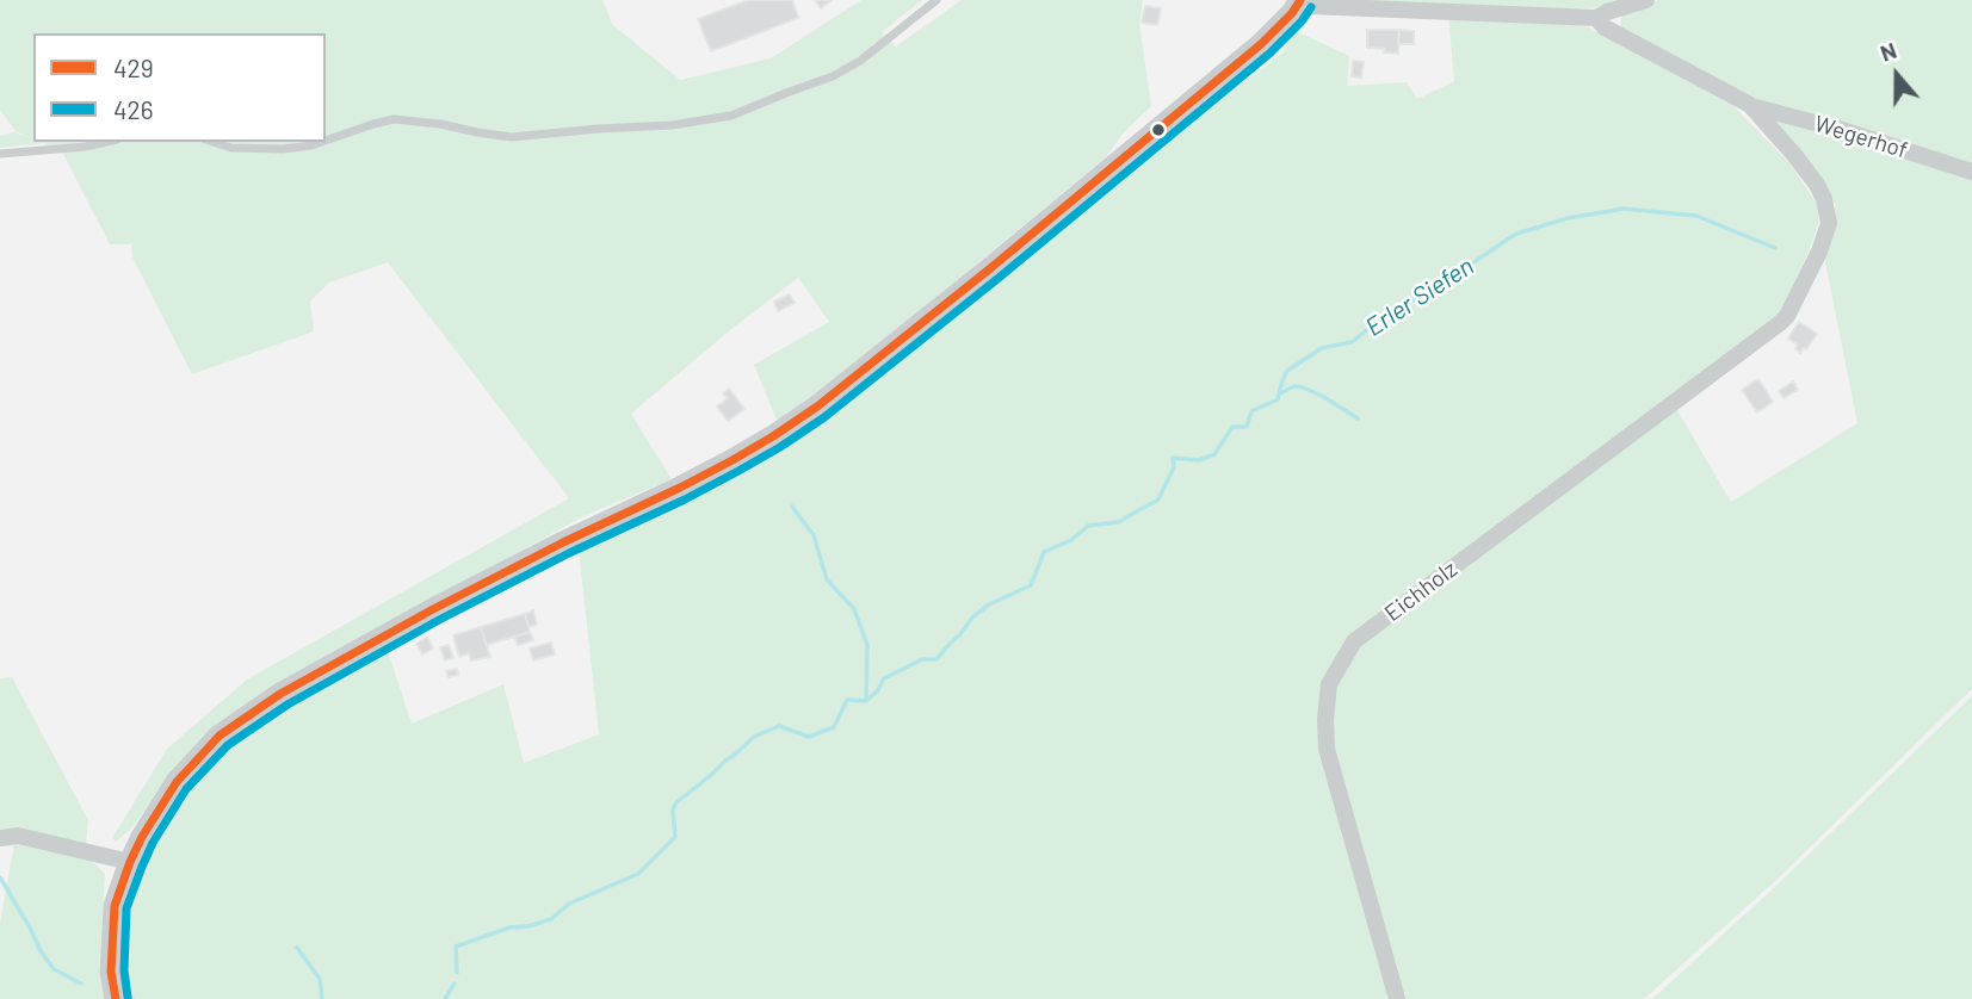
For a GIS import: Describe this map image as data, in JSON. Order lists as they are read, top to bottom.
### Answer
{
  "streets": {
    "street": ["Wegerhof", "Eichholz"]
  },
  "crossings": [
    ["Wegerhof", "Eichholz"]
  ],
  "water": ["Erler Siefen"],
  "lines": ["transit line 429", "transit line 426"],
  "legend": ["429", "426"],
  "north": "top"
}
